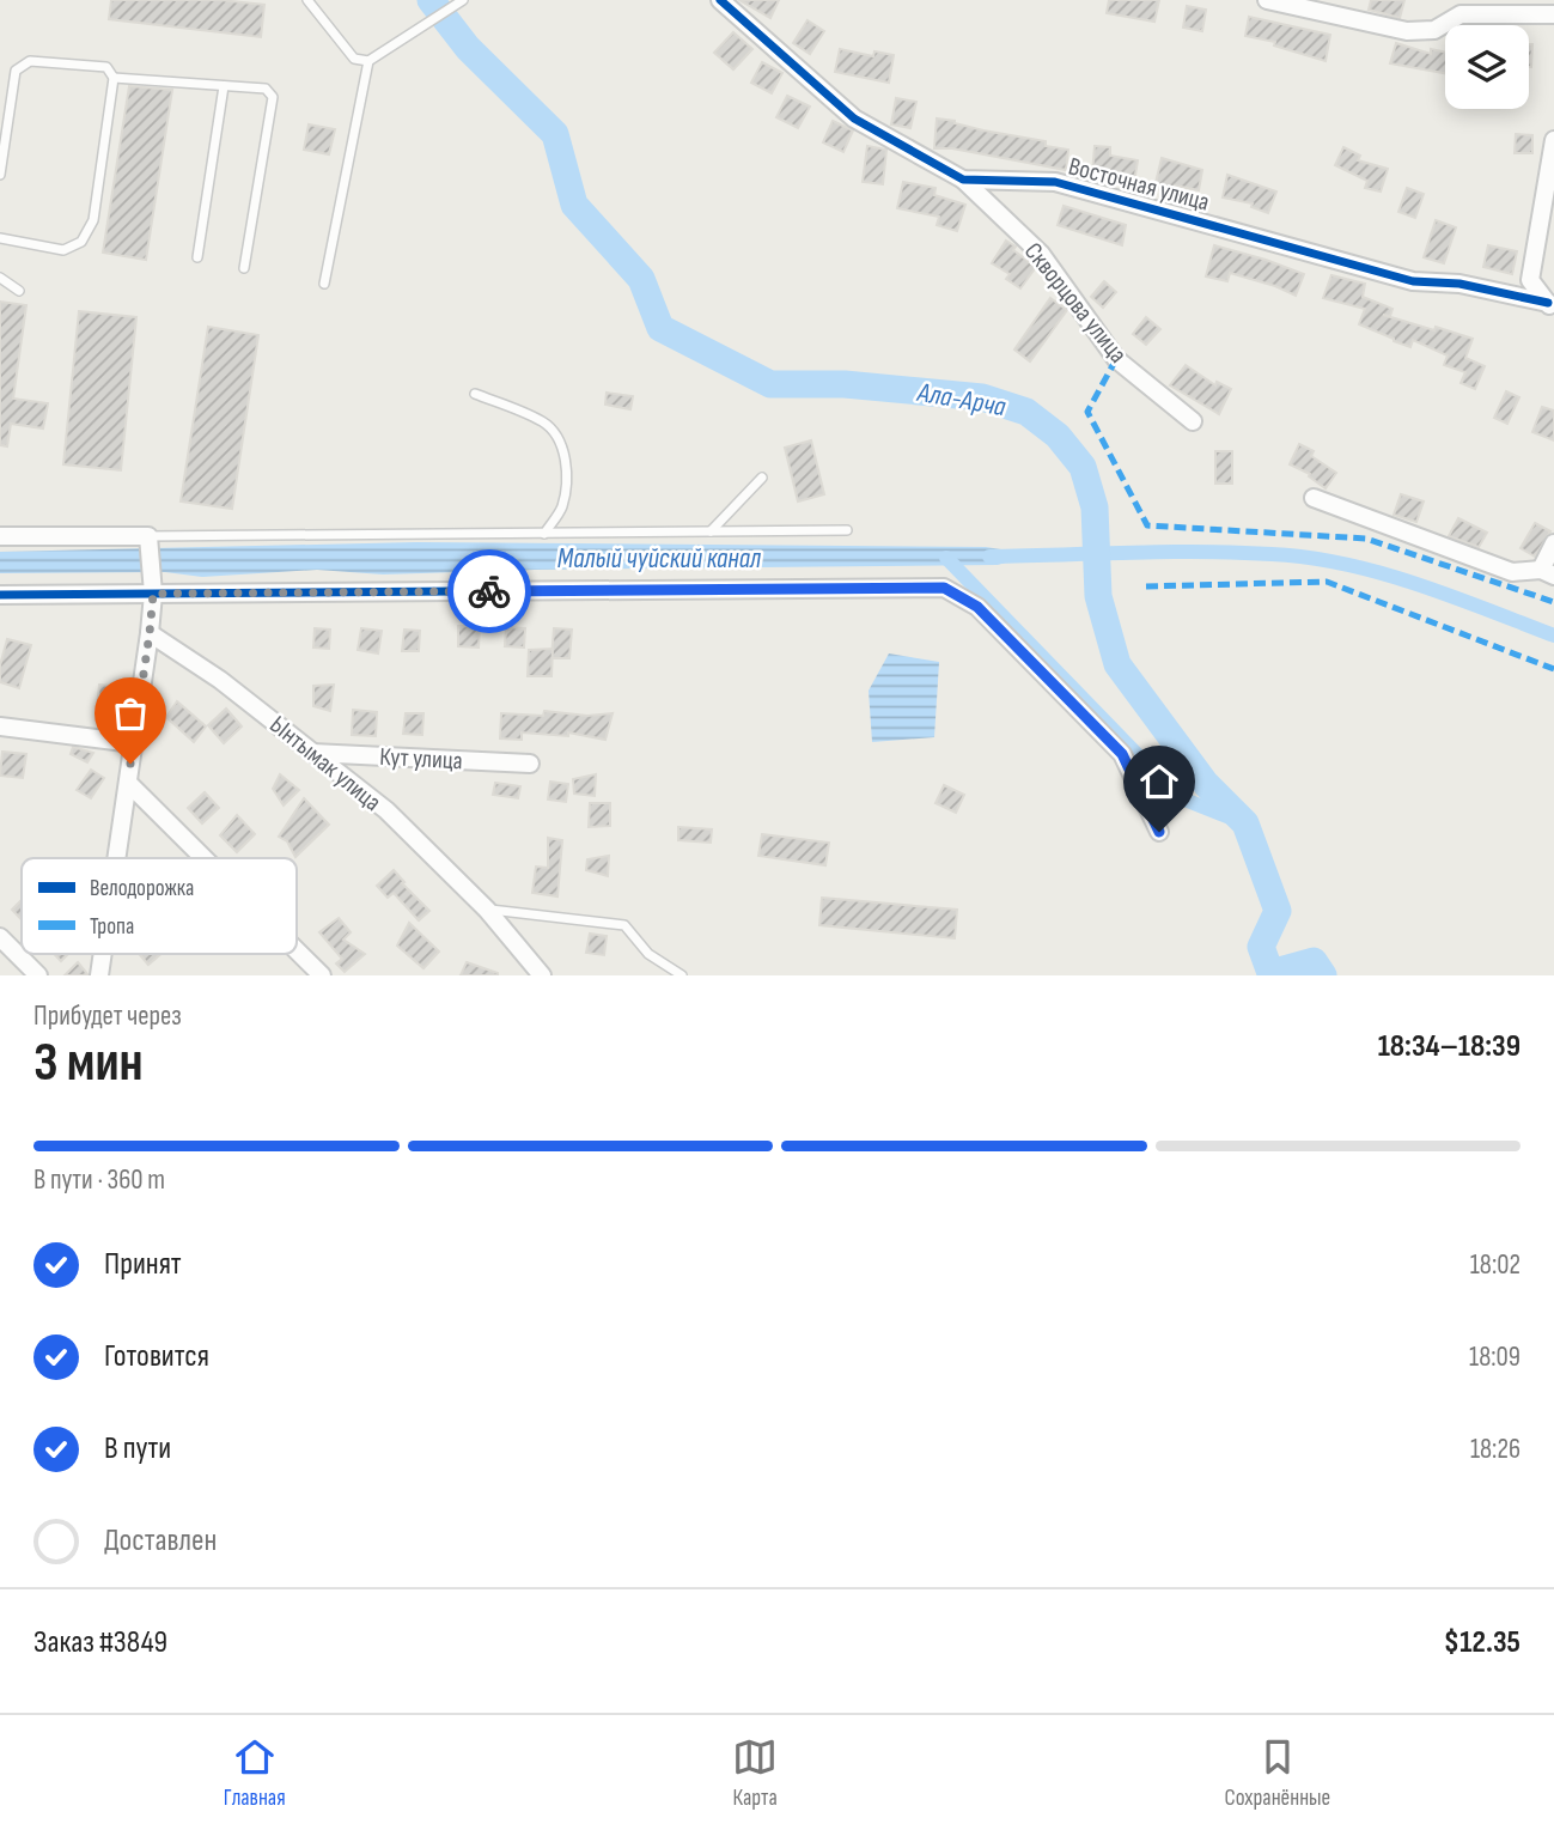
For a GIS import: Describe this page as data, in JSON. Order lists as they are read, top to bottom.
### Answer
{
  "streets": {
    "street": [
      "Восточная улица",
      "Скворцова улица",
      "Кут улица",
      "Ынтымак улица"
    ]
  },
  "crossings": [
    ["Восточная улица", "Скворцова улица"],
    ["Кут улица", "Ынтымак улица"]
  ],
  "water": ["Ала-Арча", "Малый чуйский канал"],
  "legend": ["Велодорожка", "Тропа"],
  "page": {
    "heading": ["3 мин", "Прибудет через", "18:34–18:39"],
    "panel": ["Заказ #3849", "$12.35"],
    "bar": "В пути · 360 m",
    "list": [
      ["Принят", "18:02"],
      ["Готовится", "18:09"],
      ["В пути", "18:26"],
      "Доставлен"
    ],
    "tabs": ["Главная", "Карта", "Сохранённые"]
  }
}
